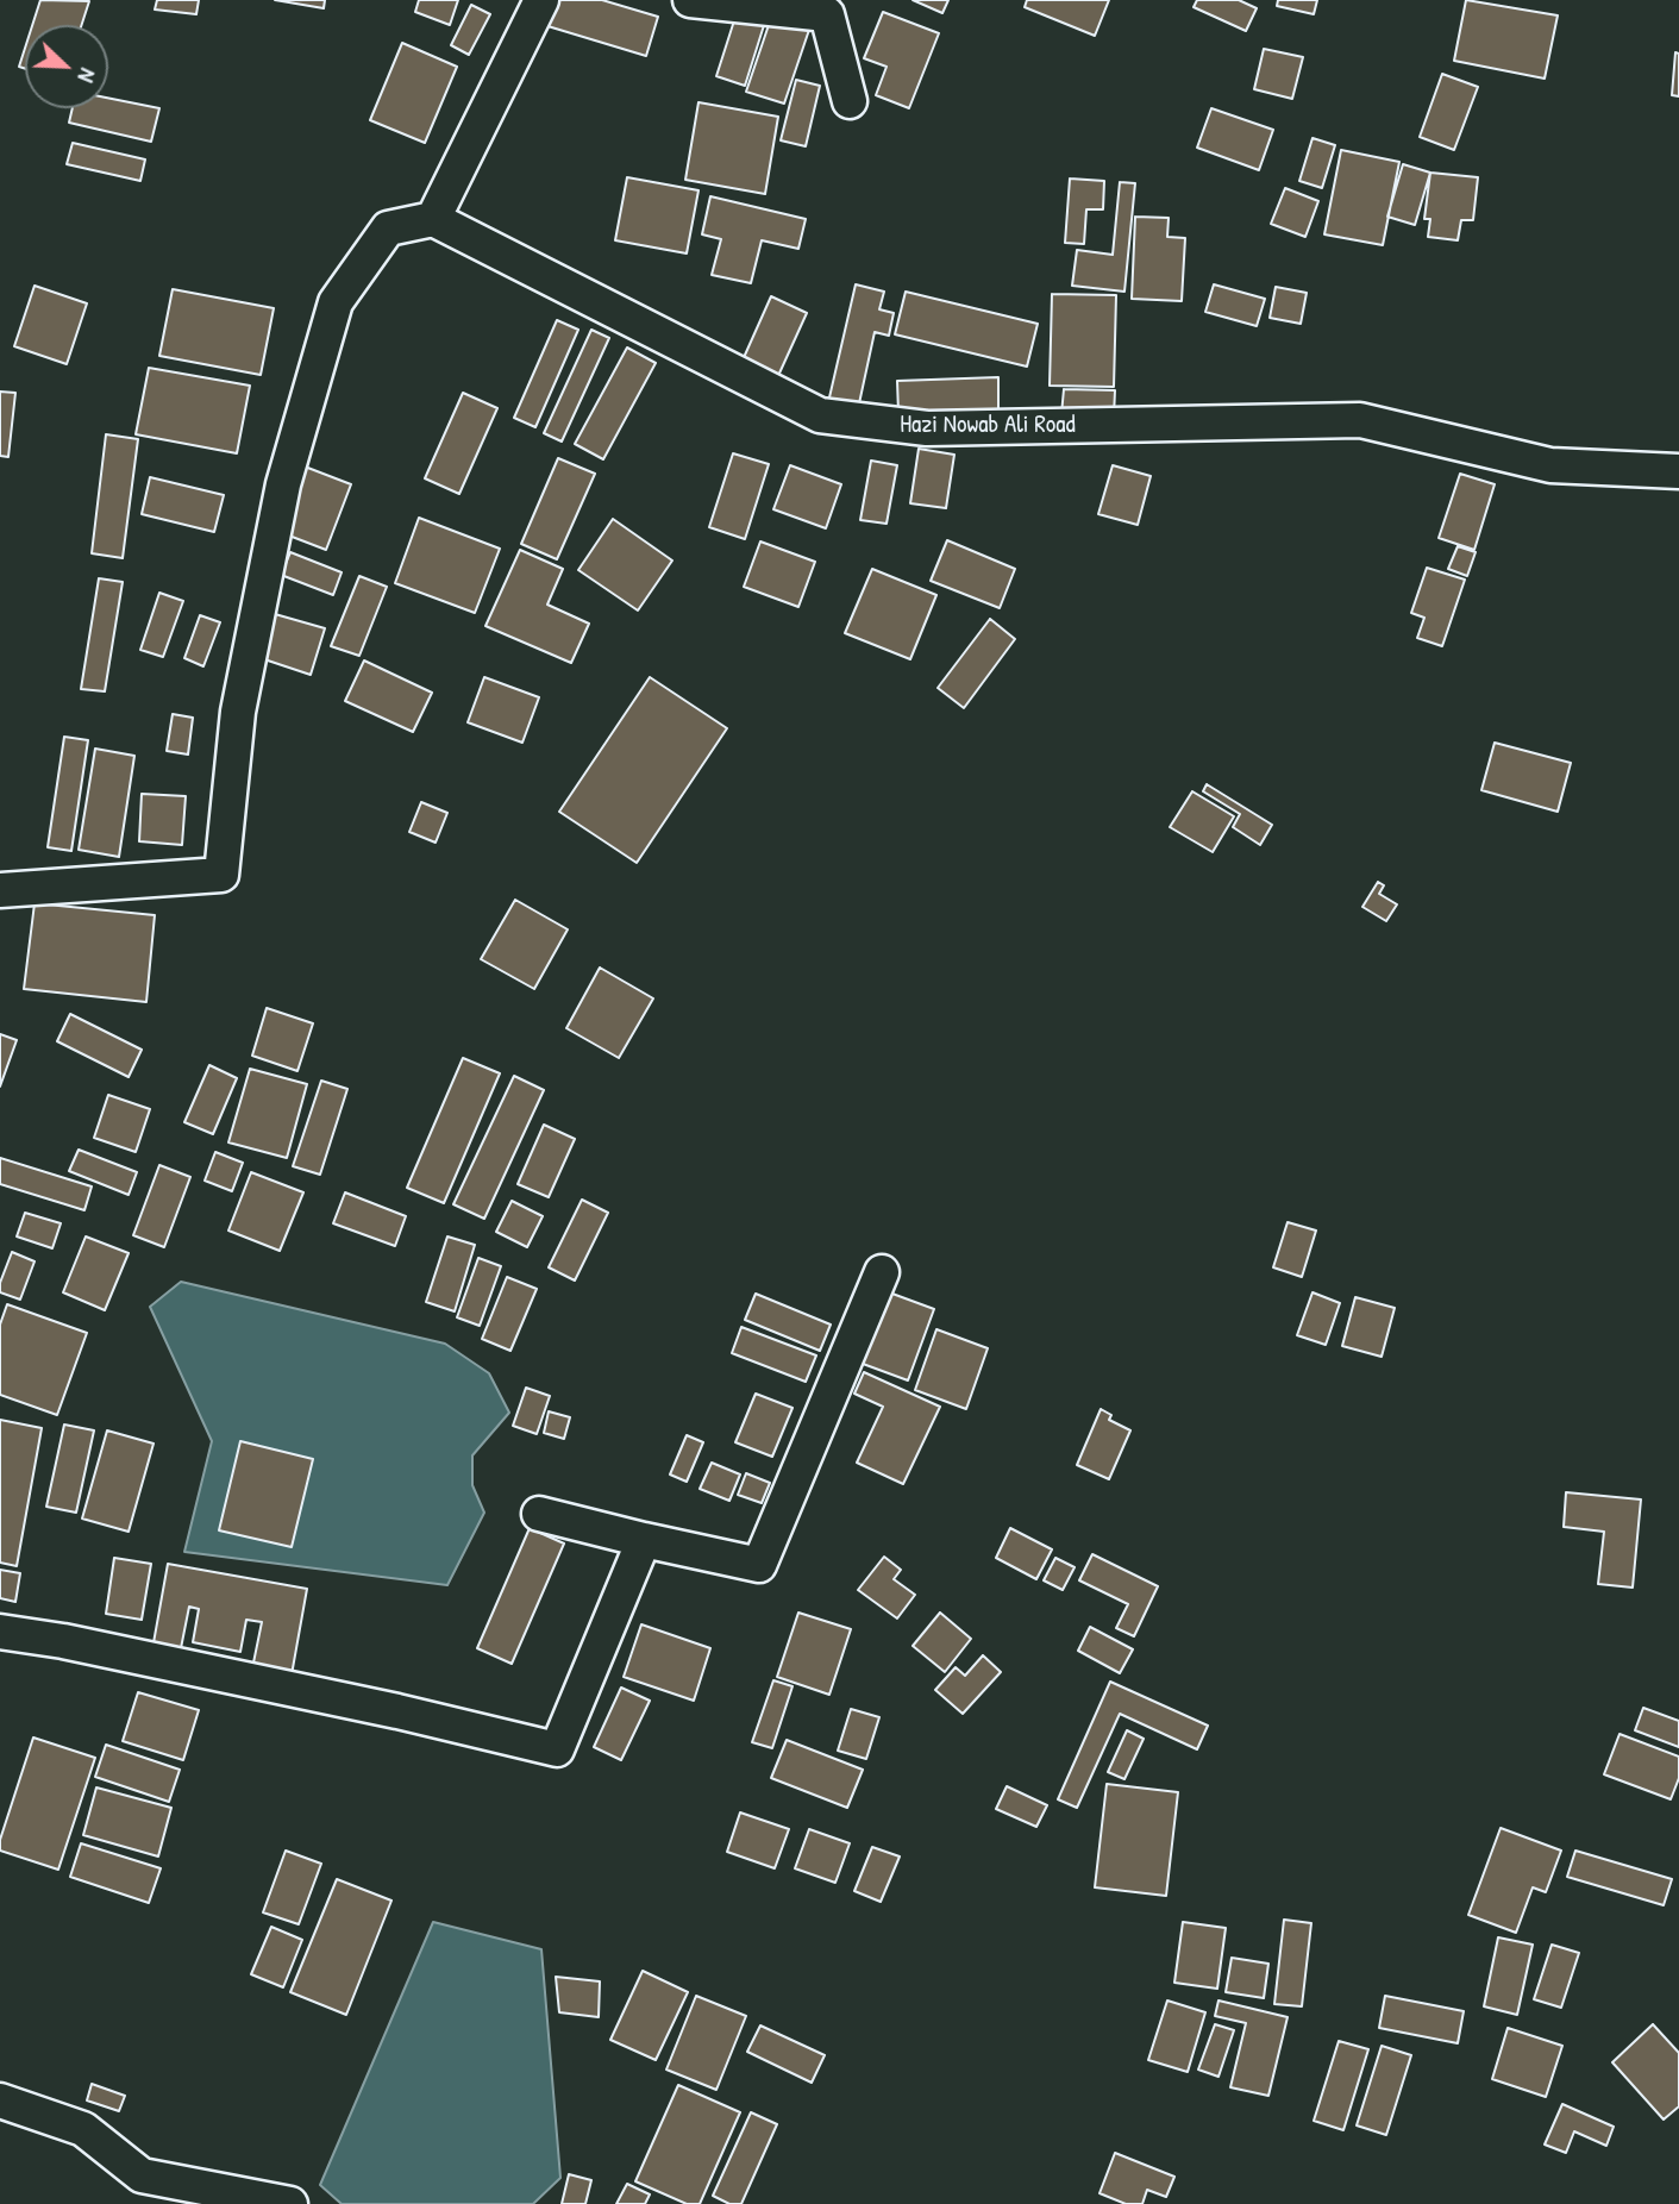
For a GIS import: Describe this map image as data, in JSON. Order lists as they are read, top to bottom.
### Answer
{
  "streets": {
    "street": ["Hazi Nowab Ali Road"]
  },
  "north": "bottom right"
}
